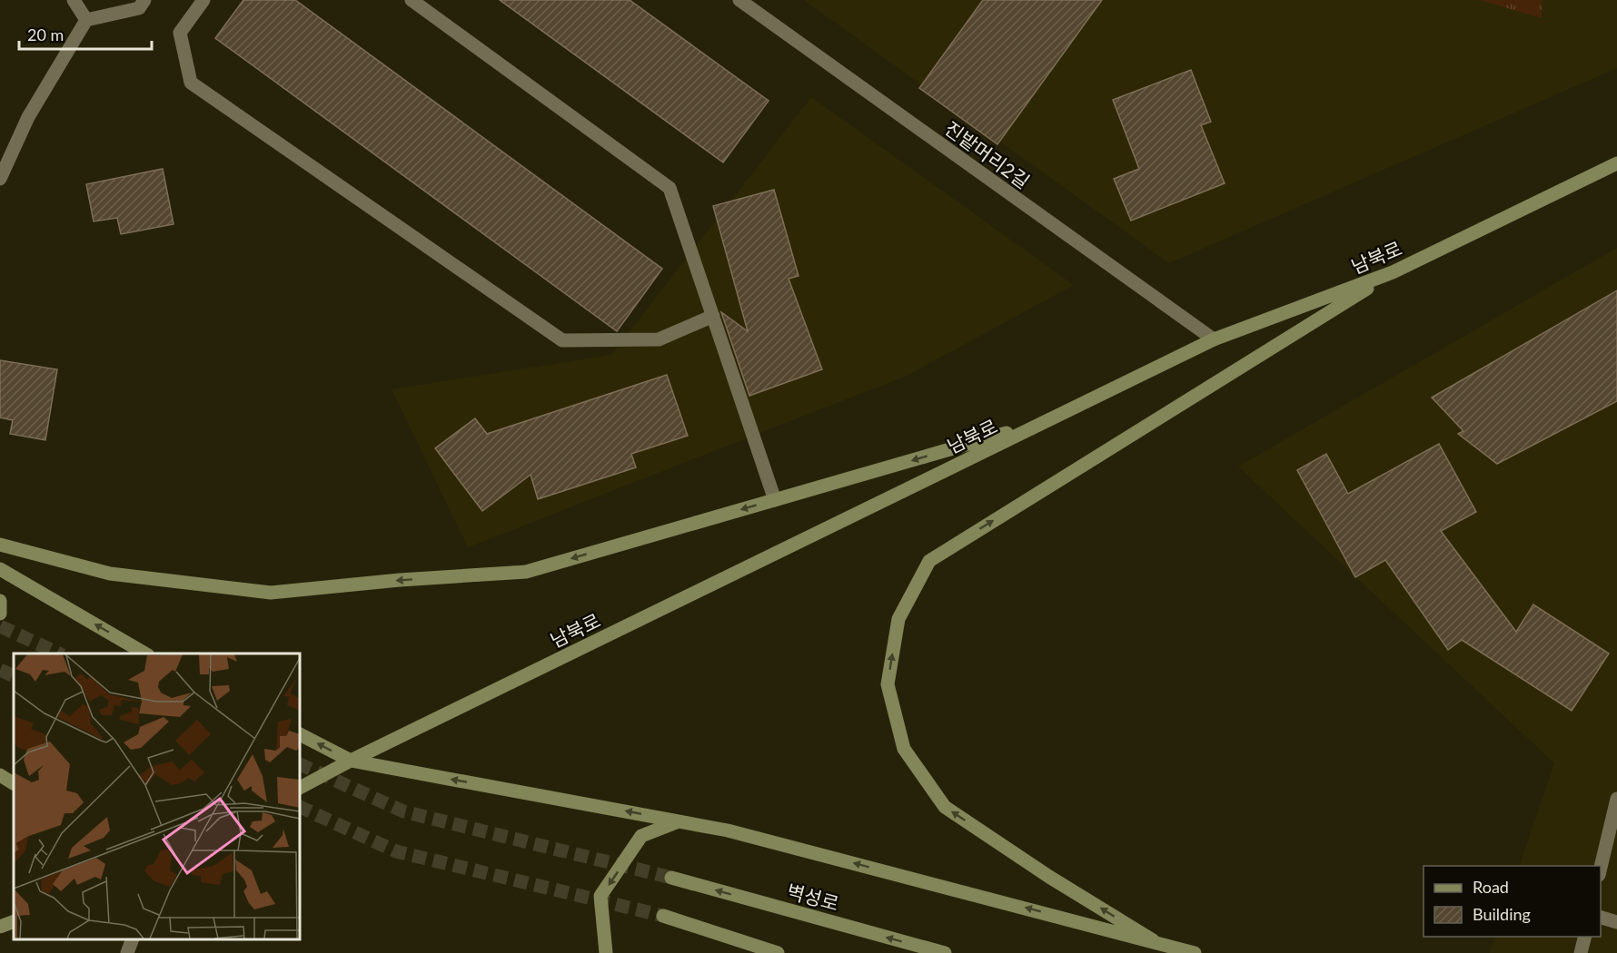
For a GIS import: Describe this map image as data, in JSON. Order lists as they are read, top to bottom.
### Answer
{
  "streets": {
    "main road": ["남북로", "벽성로"],
    "street": ["진밭머리2길"]
  },
  "crossings": [
    ["진밭머리2길", "남북로"]
  ],
  "legend": ["Road", "Building"],
  "scale_bar": "20 m"
}
